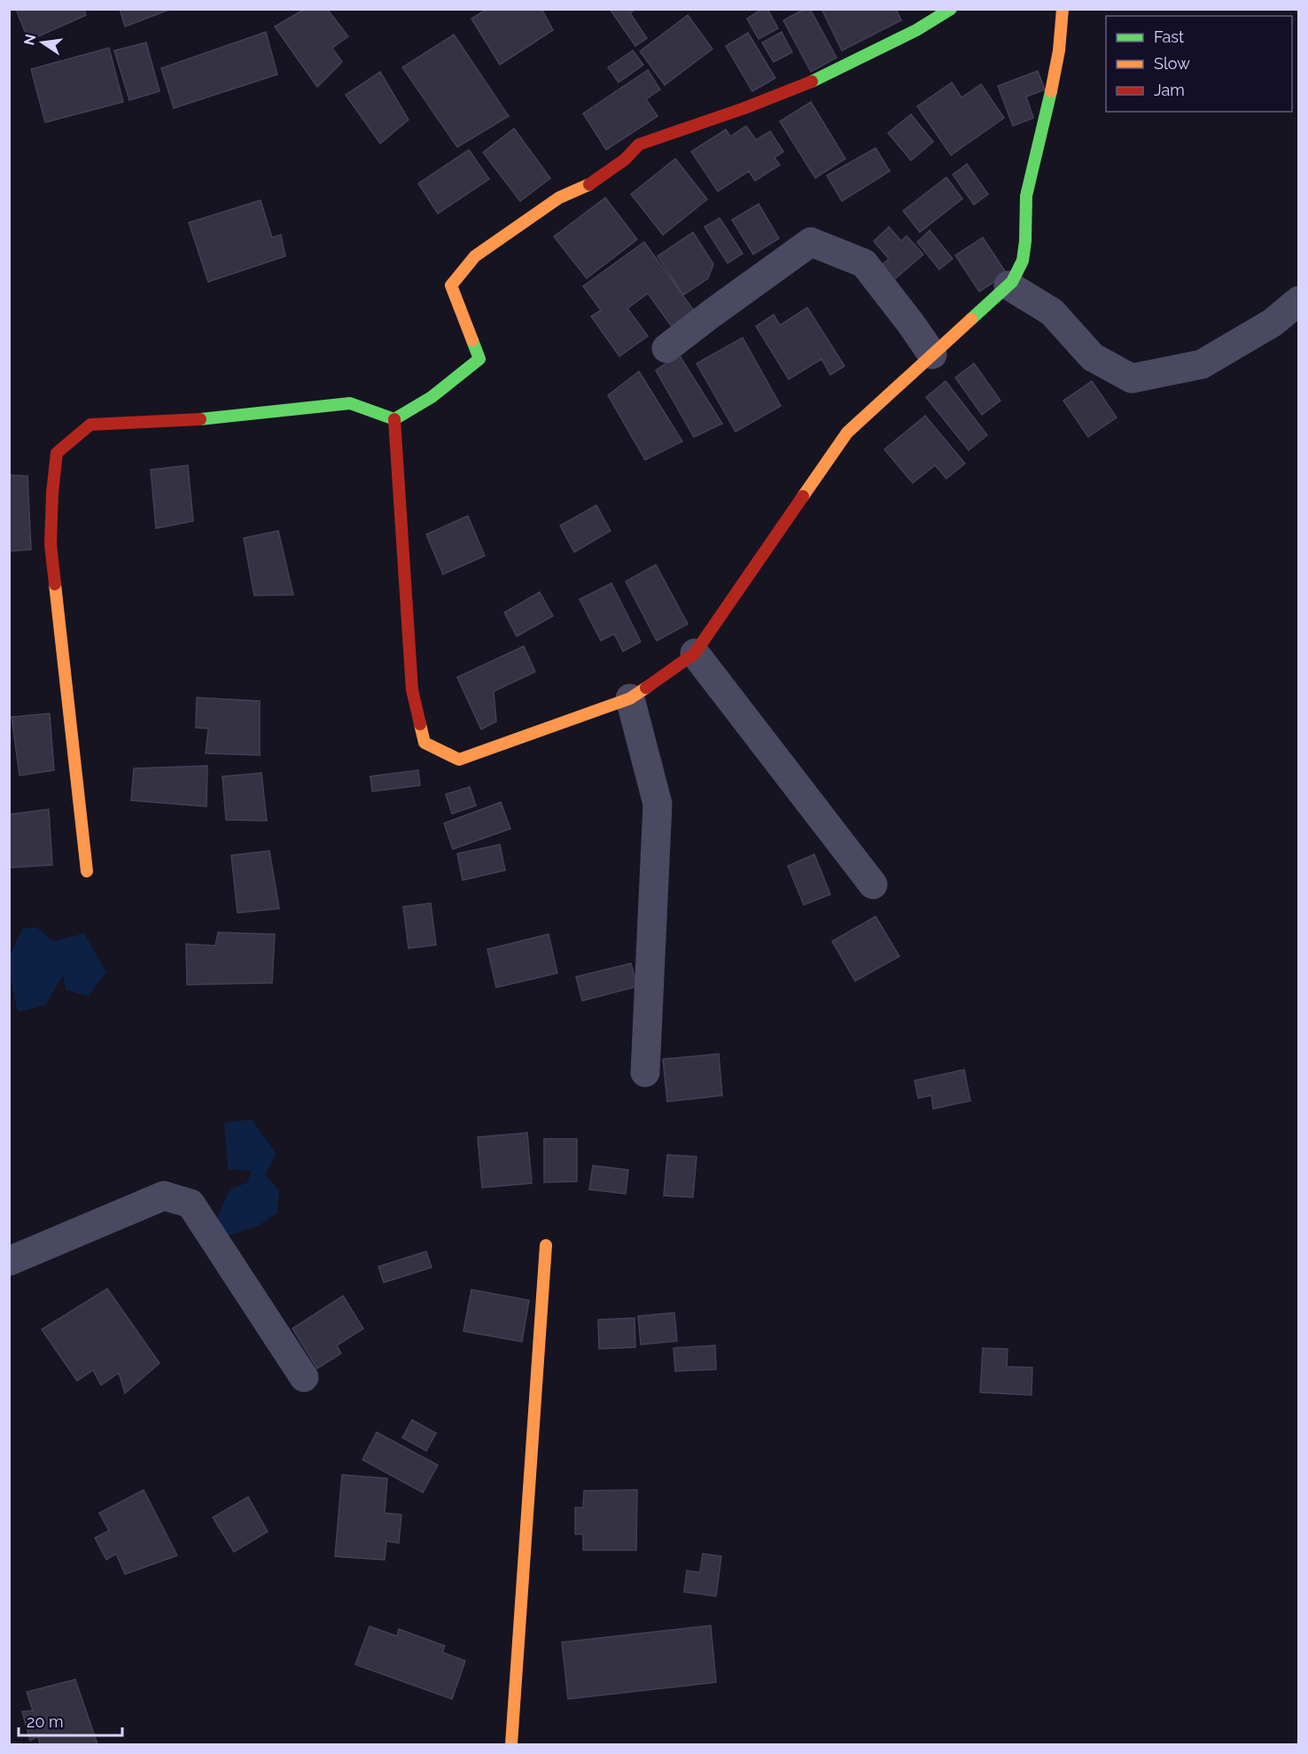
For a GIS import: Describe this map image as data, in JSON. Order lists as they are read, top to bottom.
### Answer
{
  "legend": ["Fast", "Slow", "Jam"],
  "scale_bar": "20 m",
  "north": "left"
}
